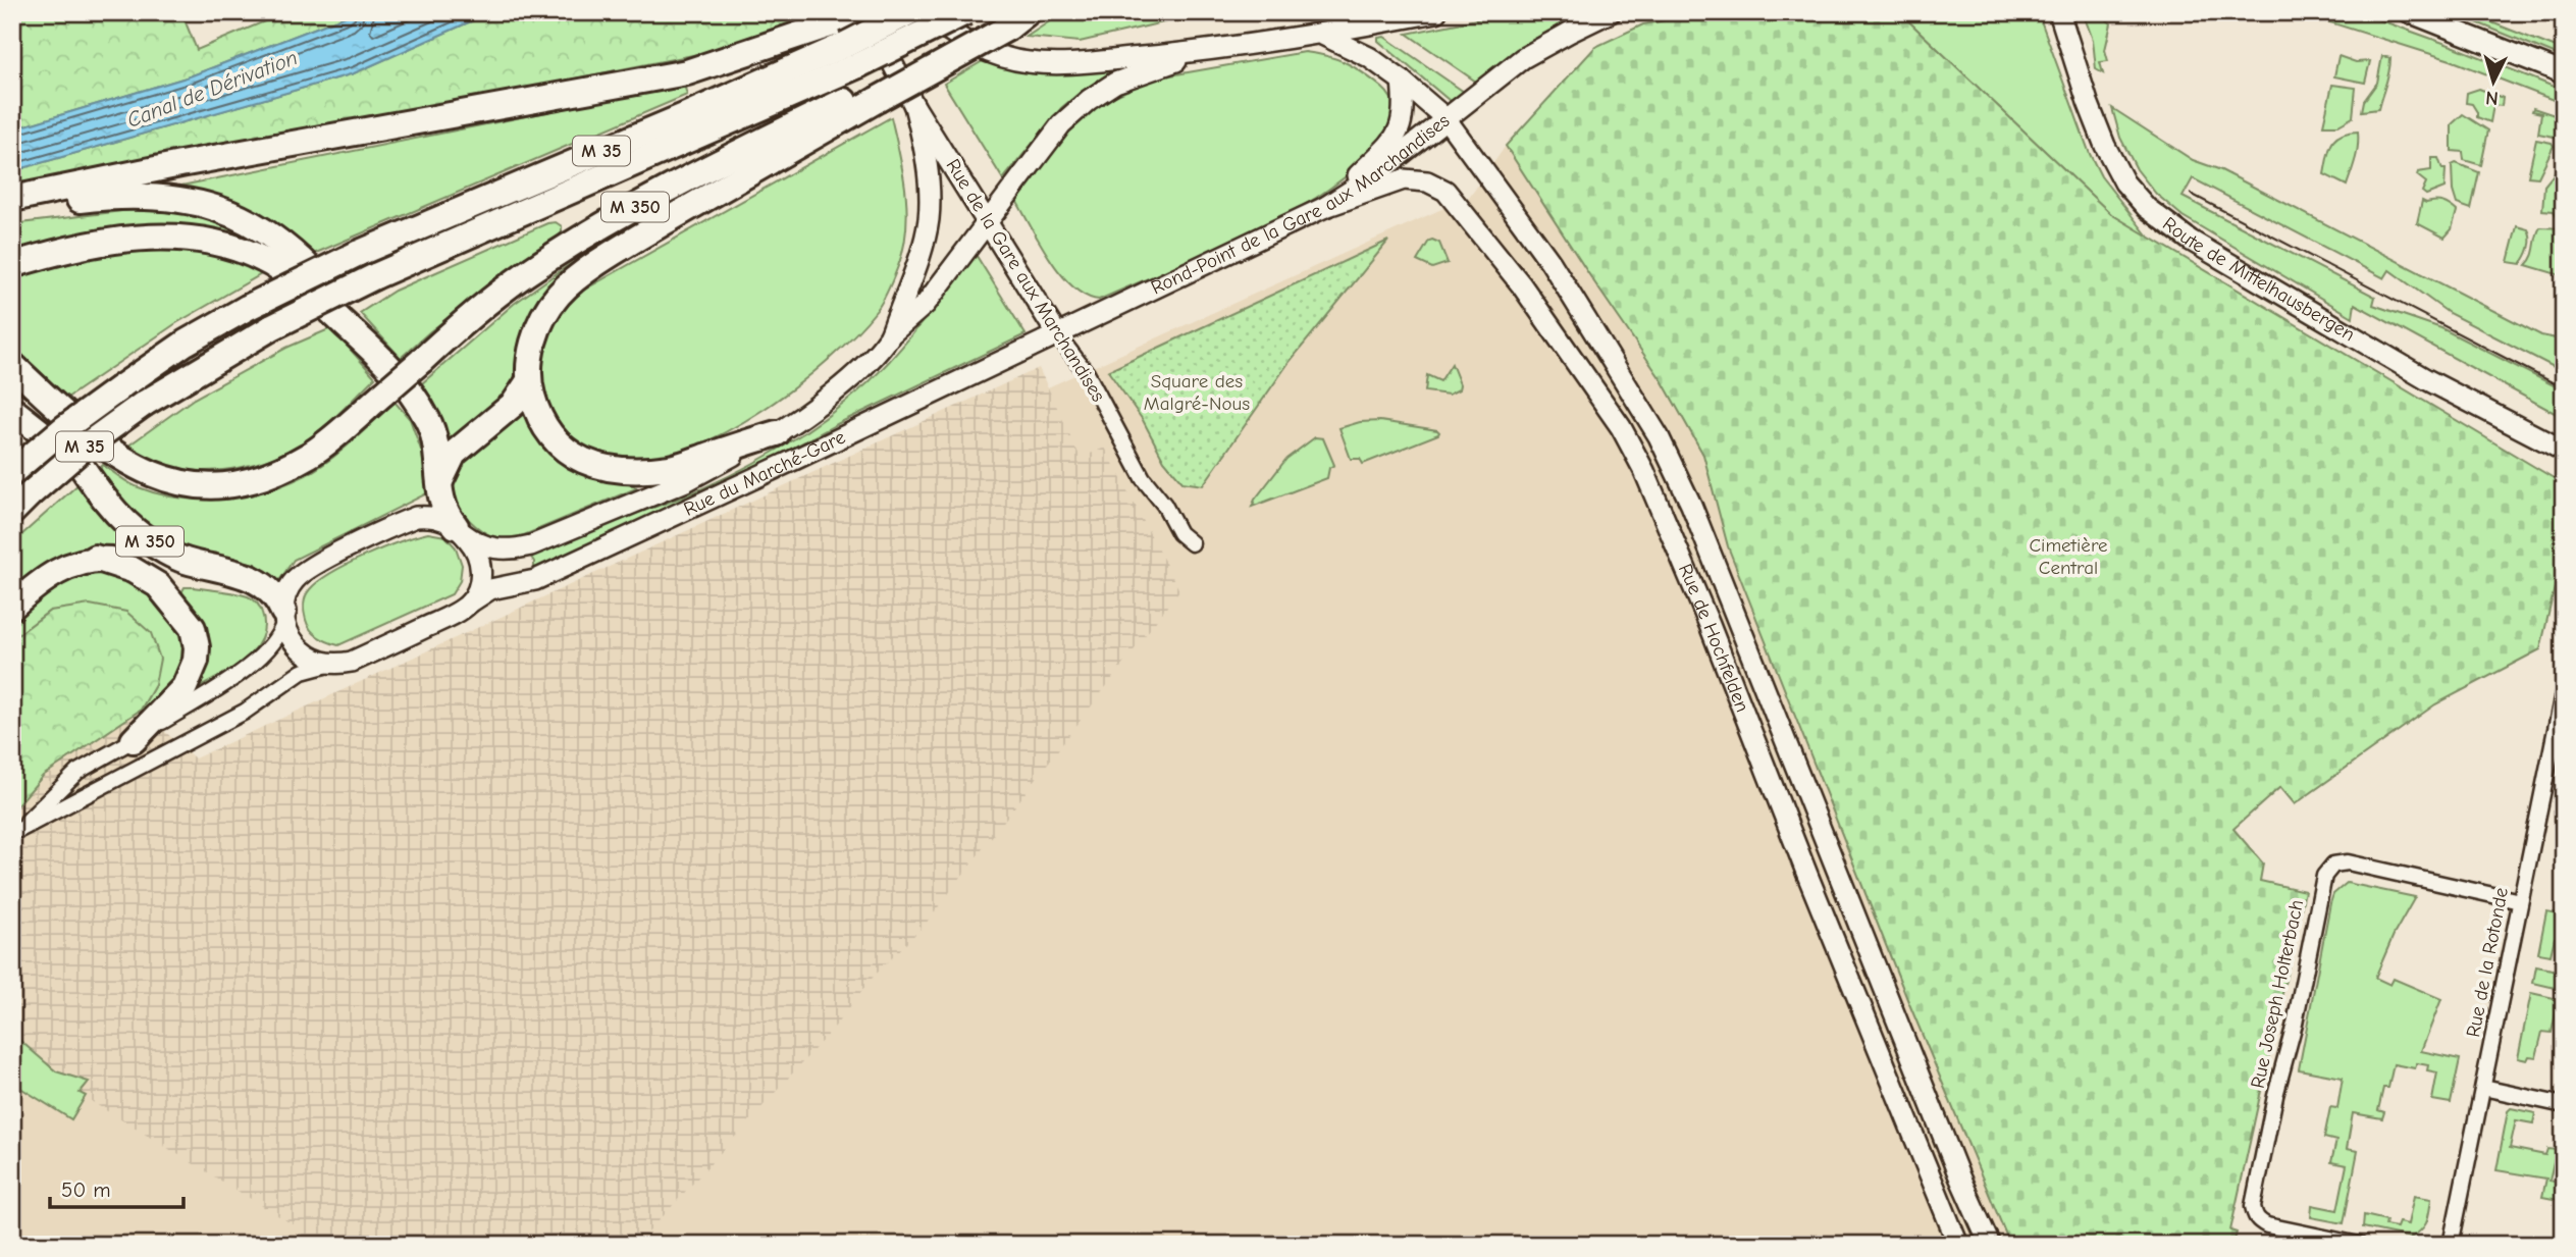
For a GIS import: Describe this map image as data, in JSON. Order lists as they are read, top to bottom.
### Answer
{
  "streets": {
    "highway": ["M 35", "M 350"],
    "main road": [
      "Rond-Point de la Gare aux Marchandises",
      "Route de Mittelhausbergen",
      "Rue de la Gare aux Marchandises",
      "Rue du Marché-Gare",
      "Rue de Hochfelden"
    ],
    "street": ["Rue de la Rotonde", "Rue Joseph Holterbach"]
  },
  "crossings": [
    ["Rond-Point de la Gare aux Marchandises", "Rue de la Gare aux Marchandises"],
    ["Rond-Point de la Gare aux Marchandises", "Rue du Marché-Gare"],
    ["Rond-Point de la Gare aux Marchandises", "Rue de Hochfelden"],
    ["Rue de la Gare aux Marchandises", "Rue du Marché-Gare"],
    ["Rue de la Rotonde", "Rue Joseph Holterbach"]
  ],
  "water": ["Canal de Dérivation"],
  "parks": ["Square des Malgré-Nous", "Cimetière Central"],
  "scale_bar": "50 m",
  "north": "bottom"
}
